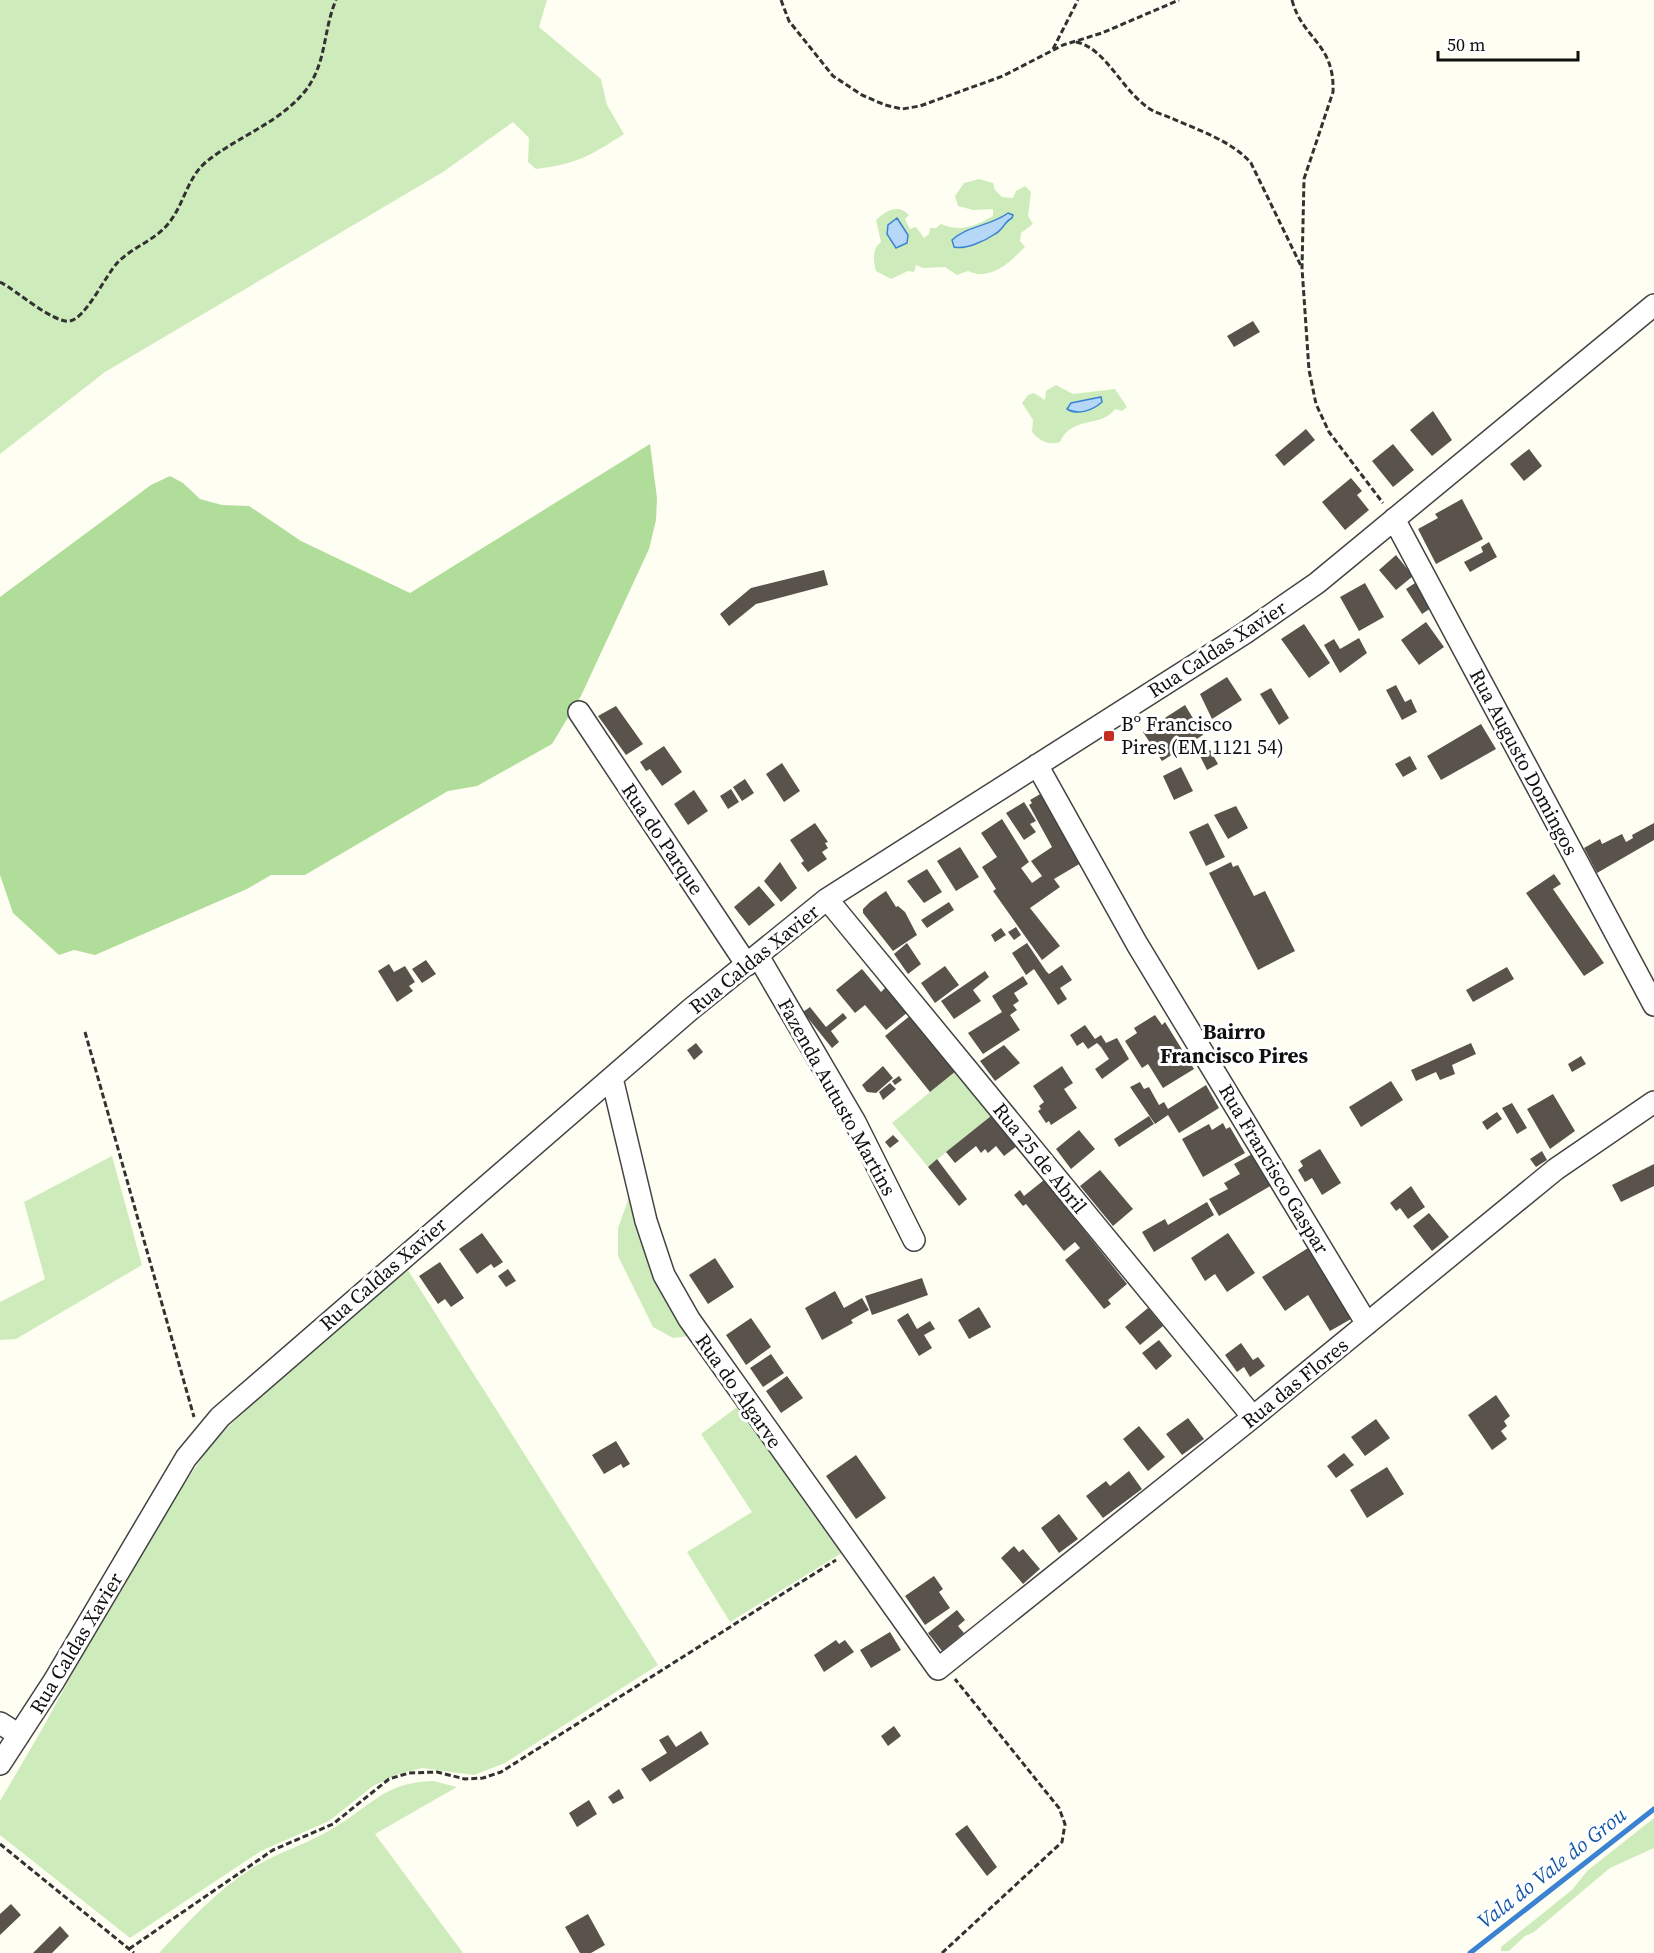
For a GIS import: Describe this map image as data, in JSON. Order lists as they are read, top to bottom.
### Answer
{
  "streets": {
    "street": [
      "Rua Caldas Xavier",
      "Rua Augusto Domingos",
      "Rua do Parque",
      "Fazenda Autusto Martins",
      "Rua 25 de Abril",
      "Rua Francisco Gaspar",
      "Rua das Flores",
      "Rua do Algarve"
    ]
  },
  "crossings": [
    ["Rua Caldas Xavier", "Rua Augusto Domingos"],
    ["Rua Caldas Xavier", "Rua do Parque"],
    ["Rua Caldas Xavier", "Fazenda Autusto Martins"],
    ["Rua Caldas Xavier", "Rua 25 de Abril"],
    ["Rua Caldas Xavier", "Rua Francisco Gaspar"],
    ["Rua Caldas Xavier", "Rua do Algarve"],
    ["Rua do Parque", "Fazenda Autusto Martins"],
    ["Rua 25 de Abril", "Rua das Flores"],
    ["Rua Francisco Gaspar", "Rua das Flores"],
    ["Rua das Flores", "Rua do Algarve"]
  ],
  "districts": ["Bairro Francisco Pires"],
  "water": ["Vala do Vale do Grou"],
  "places": {
    "transit": ["Bº Francisco Pires (EM 1121 54)"]
  },
  "scale_bar": "50 m"
}
